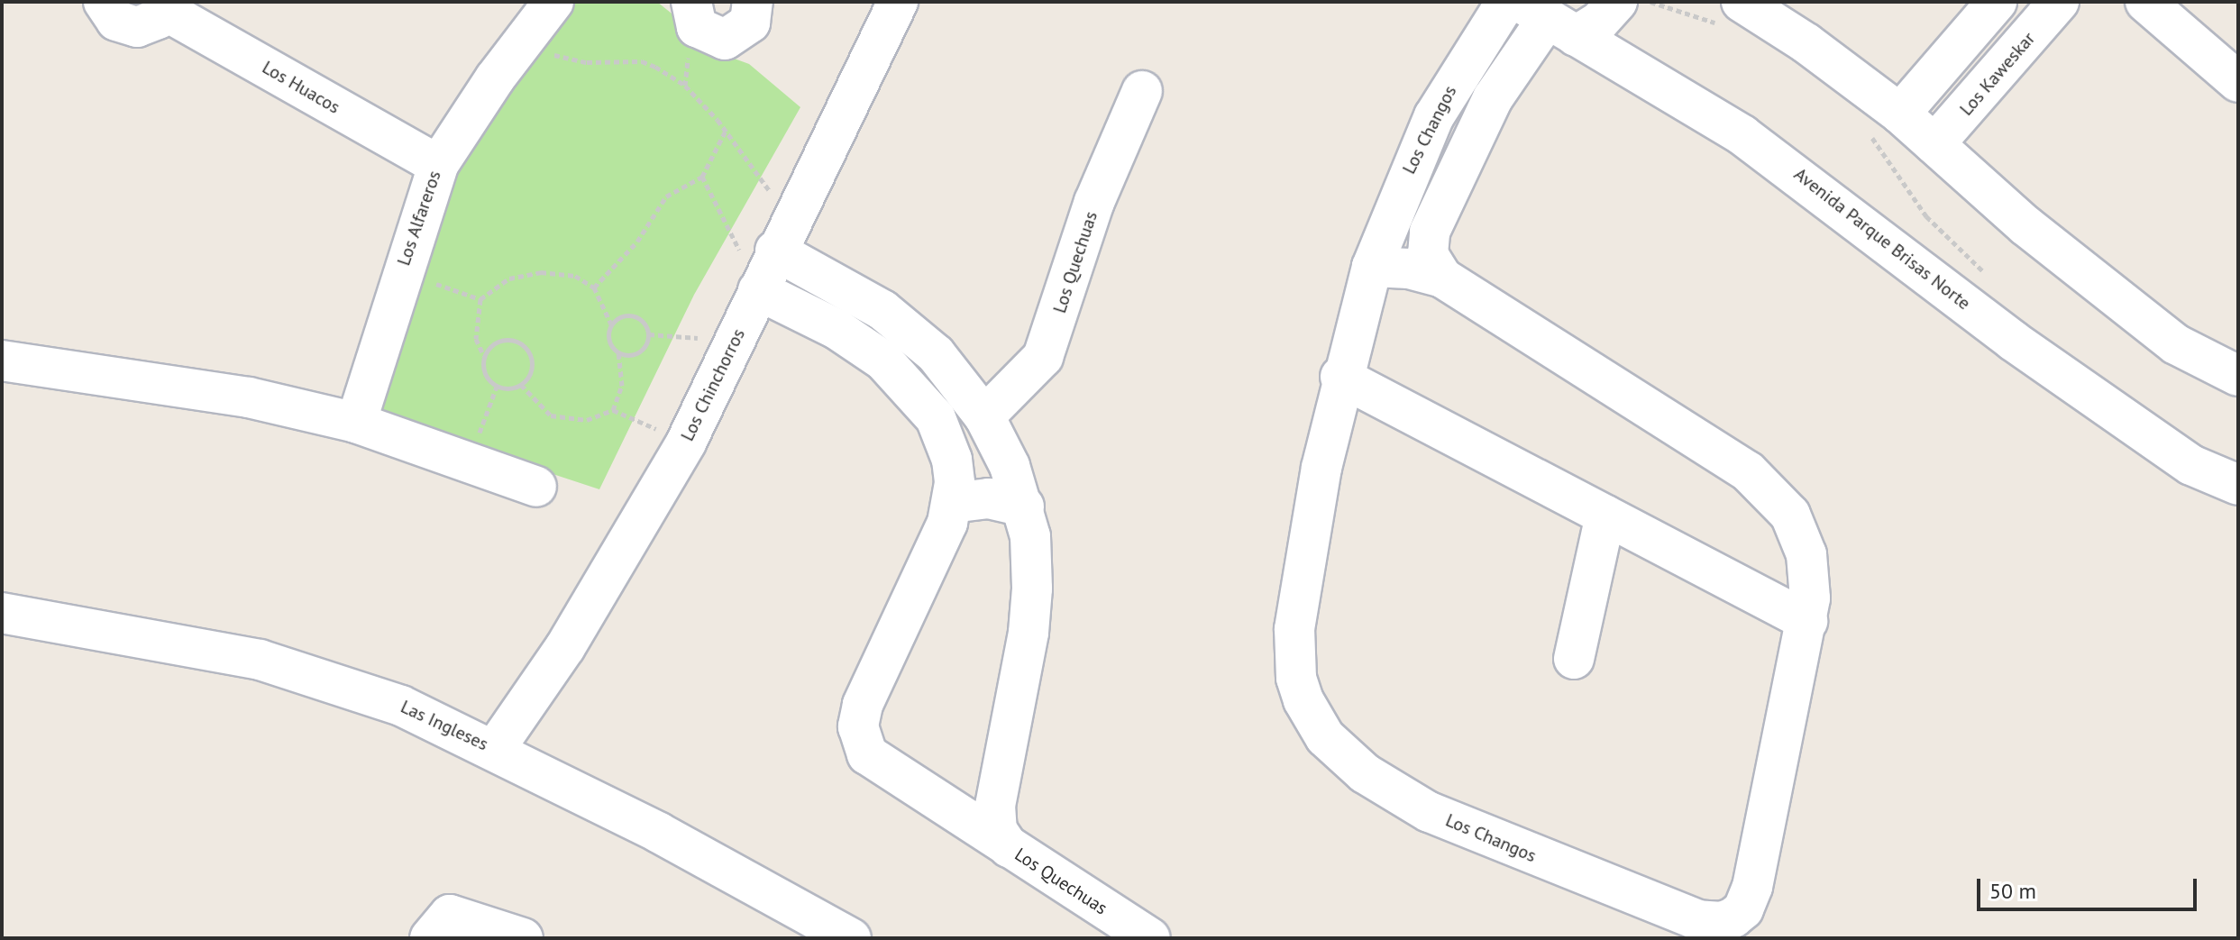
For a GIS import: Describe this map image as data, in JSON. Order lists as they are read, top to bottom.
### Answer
{
  "streets": {
    "street": [
      "Los Kaweskar",
      "Los Huacos",
      "Los Changos",
      "Los Alfareros",
      "Avenida Parque Brisas Norte",
      "Los Quechuas",
      "Los Chinchorros",
      "Las Ingleses"
    ]
  },
  "crossings": [
    ["Los Huacos", "Los Alfareros"],
    ["Los Quechuas", "Los Chinchorros"],
    ["Los Chinchorros", "Las Ingleses"]
  ],
  "scale_bar": "50 m"
}
